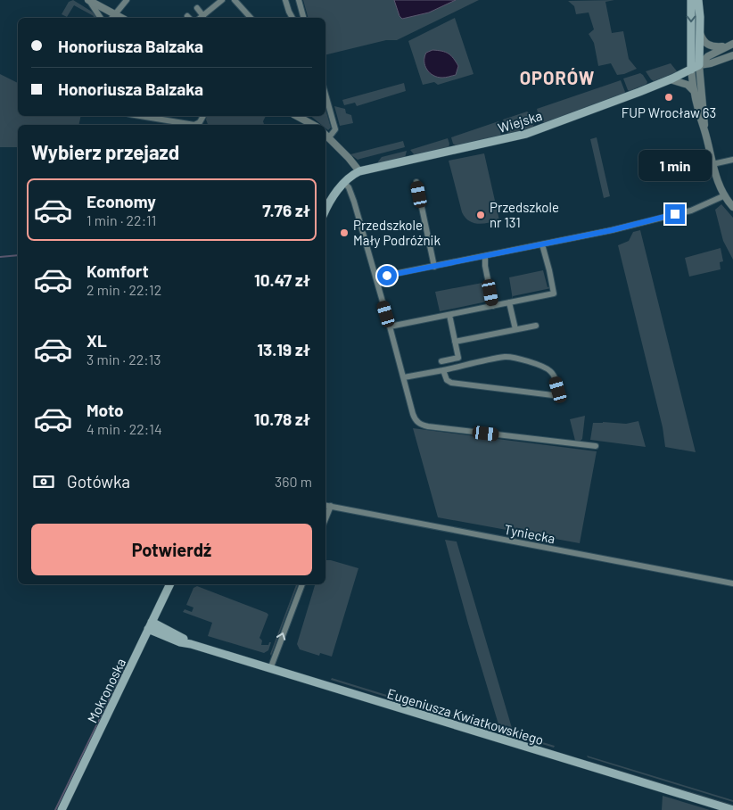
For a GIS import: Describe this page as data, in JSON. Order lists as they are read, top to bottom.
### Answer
{
  "streets": {
    "main road": ["Wiejska", "Mokronoska", "Eugeniusza Kwiatkowskiego"],
    "street": ["Tyniecka"]
  },
  "crossings": [
    ["Mokronoska", "Eugeniusza Kwiatkowskiego"]
  ],
  "districts": ["OPORÓW"],
  "places": ["FUP Wrocław 63", "Przedszkole nr 131", "Przedszkole Mały Podróżnik"],
  "page": {
    "banner": ["Honoriusza Balzaka", "Honoriusza Balzaka"],
    "heading": "Wybierz przejazd",
    "bubble": "1 min",
    "list": [
      {
        "name": "Economy",
        "note": "1 min · 22:11",
        "value": "7.76 zł"
      },
      {
        "name": "Komfort",
        "note": "2 min · 22:12",
        "value": "10.47 zł"
      },
      {
        "name": "XL",
        "note": "3 min · 22:13",
        "value": "13.19 zł"
      },
      {
        "name": "Moto",
        "note": "4 min · 22:14",
        "value": "10.78 zł"
      }
    ],
    "pay": ["Gotówka", "360 m"],
    "buttons": "Potwierdź"
  }
}
